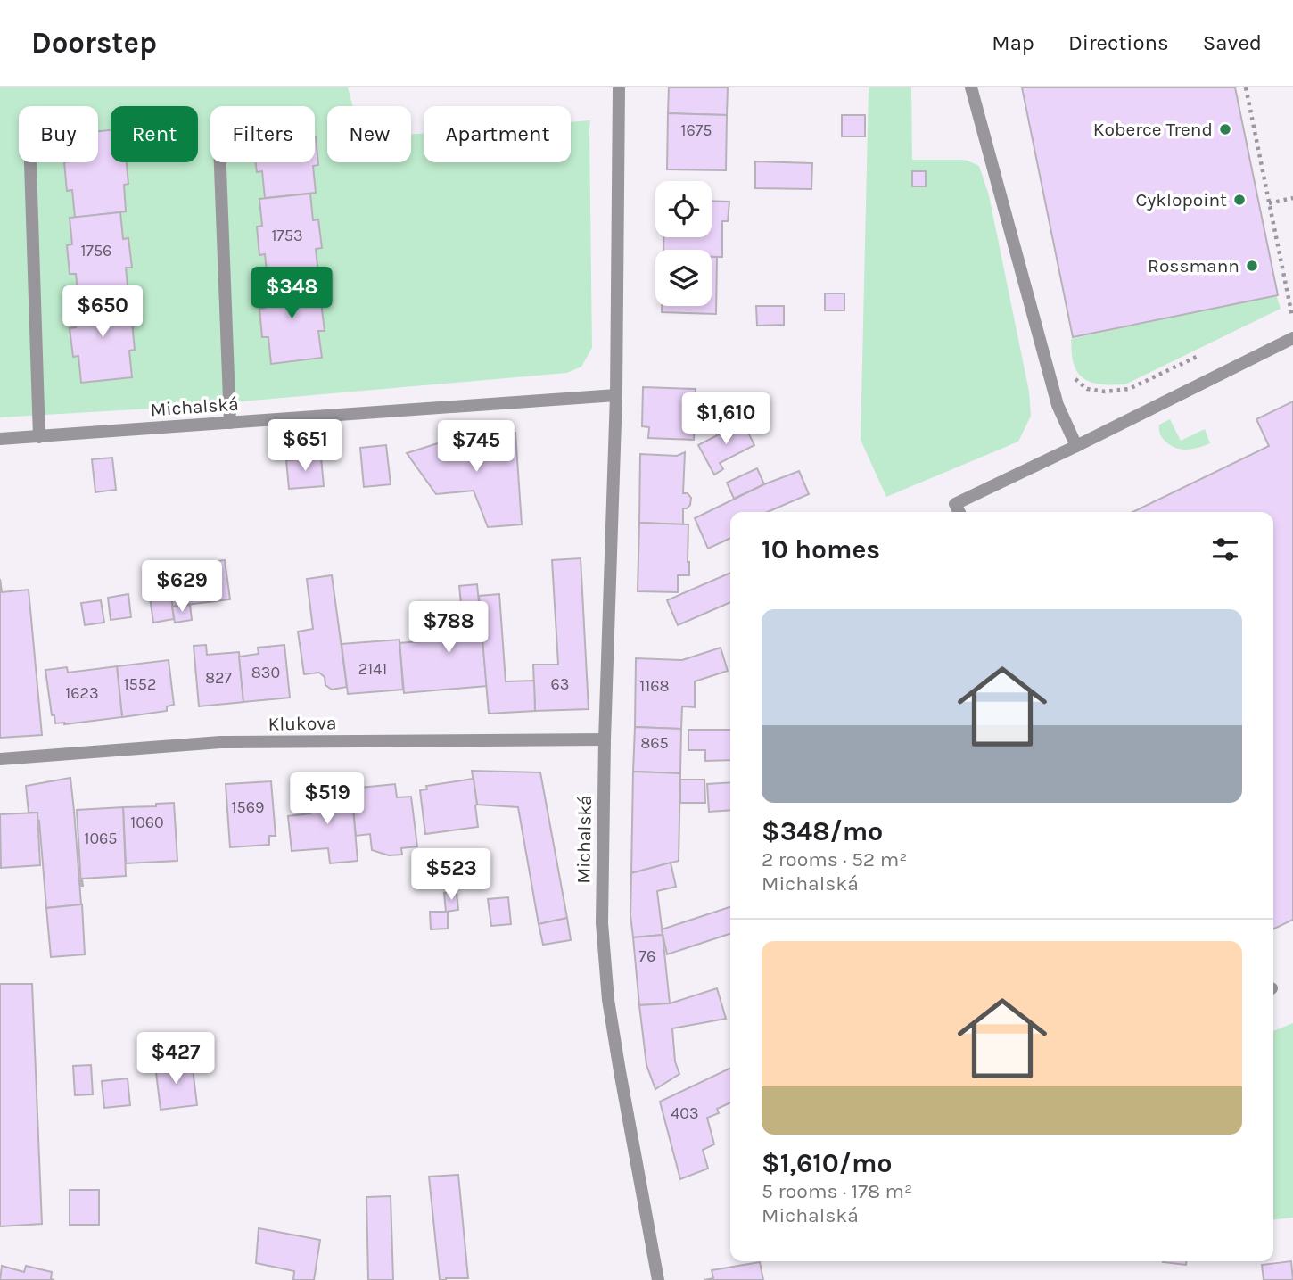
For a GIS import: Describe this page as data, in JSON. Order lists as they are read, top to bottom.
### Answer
{
  "streets": {
    "street": ["Michalská", "Klukova"]
  },
  "crossings": [
    ["Michalská", "Klukova"]
  ],
  "places": ["Koberce Trend", "Cyklopoint", "Rossmann"],
  "house_numbers": [
    "1675",
    "1753",
    "1756",
    "2141",
    "830",
    "827",
    "1552",
    "63",
    "1168",
    "1623",
    "865",
    "1569",
    "1060",
    "1065",
    "76",
    "403"
  ],
  "page": {
    "header": "Doorstep",
    "nav": ["Map", "Directions", "Saved"],
    "chip": [
      "Buy",
      "Rent",
      "Filters",
      "New",
      "Apartment"
    ],
    "price": [
      "$348",
      "$650",
      "$1,610",
      "$651",
      "$745",
      "$629",
      "$788",
      "$519",
      "$523",
      "$427"
    ],
    "heading": "10 homes",
    "list": [
      {
        "name": "$348/mo",
        "note": "2 rooms · 52 m² · Michalská"
      },
      {
        "name": "$1,610/mo",
        "note": "5 rooms · 178 m² · Michalská"
      }
    ]
  }
}
